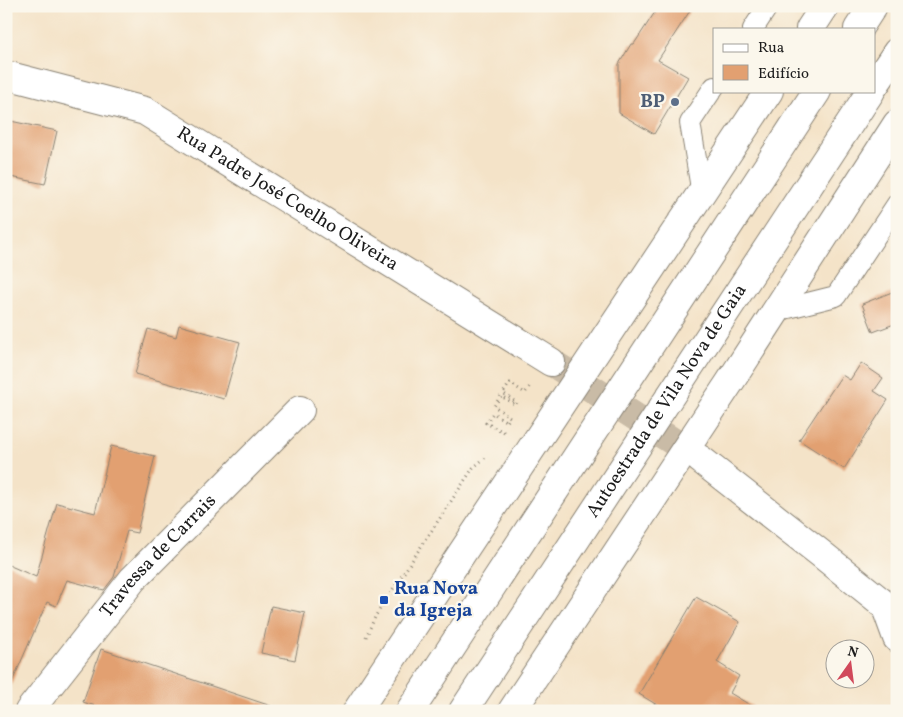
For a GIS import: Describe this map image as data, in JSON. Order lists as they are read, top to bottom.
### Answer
{
  "streets": {
    "main road": ["Rua Padre José Coelho Oliveira", "Autoestrada de Vila Nova de Gaia", "Travessa de Carrais"]
  },
  "places": {
    "other": ["BP"],
    "transit": ["Rua Nova da Igreja"]
  },
  "legend": ["Rua", "Edifício"],
  "north": "top"
}
